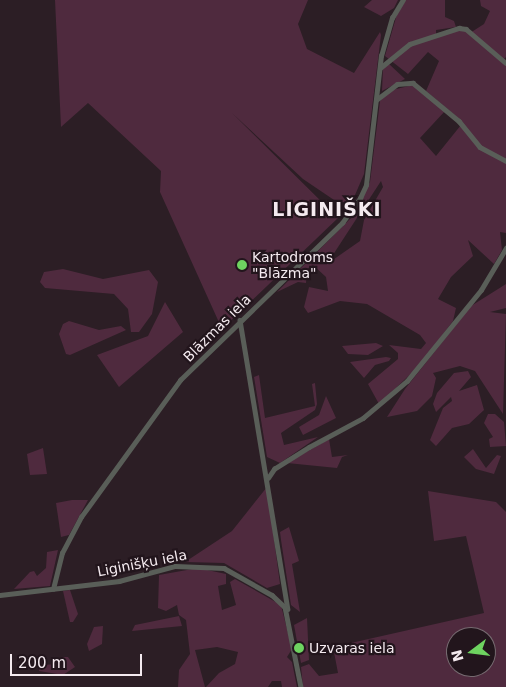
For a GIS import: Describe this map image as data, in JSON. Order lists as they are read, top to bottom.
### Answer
{
  "streets": {
    "street": ["Blāzmas iela", "Liginišķu iela"]
  },
  "crossings": [
    ["Blāzmas iela", "Liginišķu iela"]
  ],
  "districts": ["LIGINIŠKI"],
  "places": ["Kartodroms \"Blāzma\"", "Uzvaras iela"],
  "scale_bar": "200 m",
  "north": "left"
}
